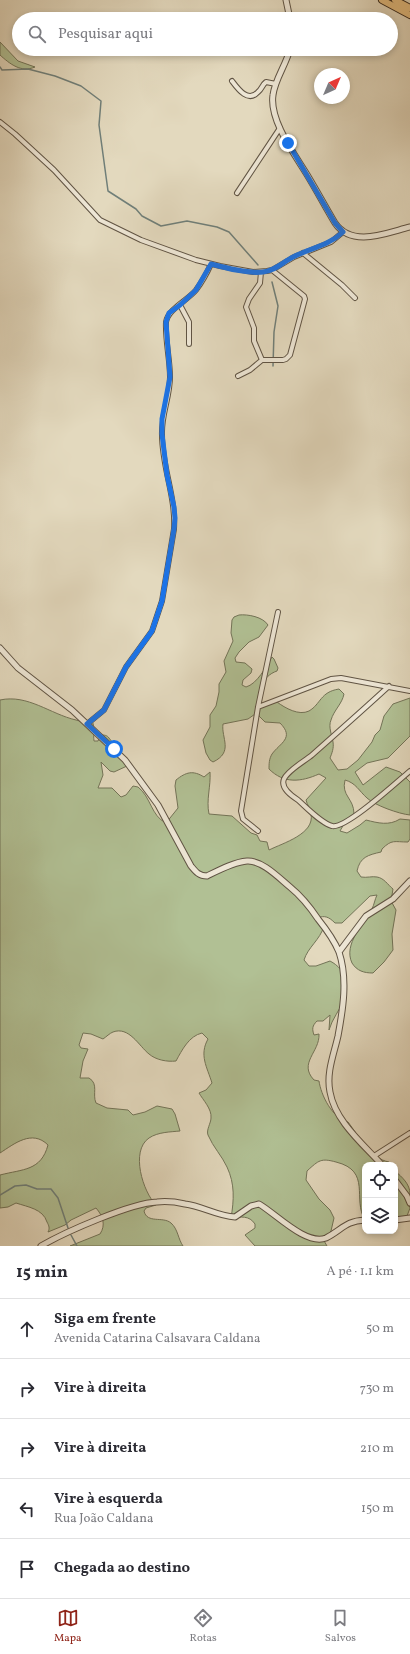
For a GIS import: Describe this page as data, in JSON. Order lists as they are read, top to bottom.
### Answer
{
  "north": "top right",
  "page": {
    "search": "Pesquisar aqui",
    "heading": ["15 min", "A pé · 1.1 km"],
    "list": [
      ["Siga em frente", "Avenida Catarina Calsavara Caldana", "50 m"],
      ["Vire à direita", "730 m"],
      ["Vire à direita", "210 m"],
      ["Vire à esquerda", "Rua João Caldana", "150 m"],
      "Chegada ao destino"
    ],
    "nav": ["Mapa", "Rotas", "Salvos"]
  }
}
